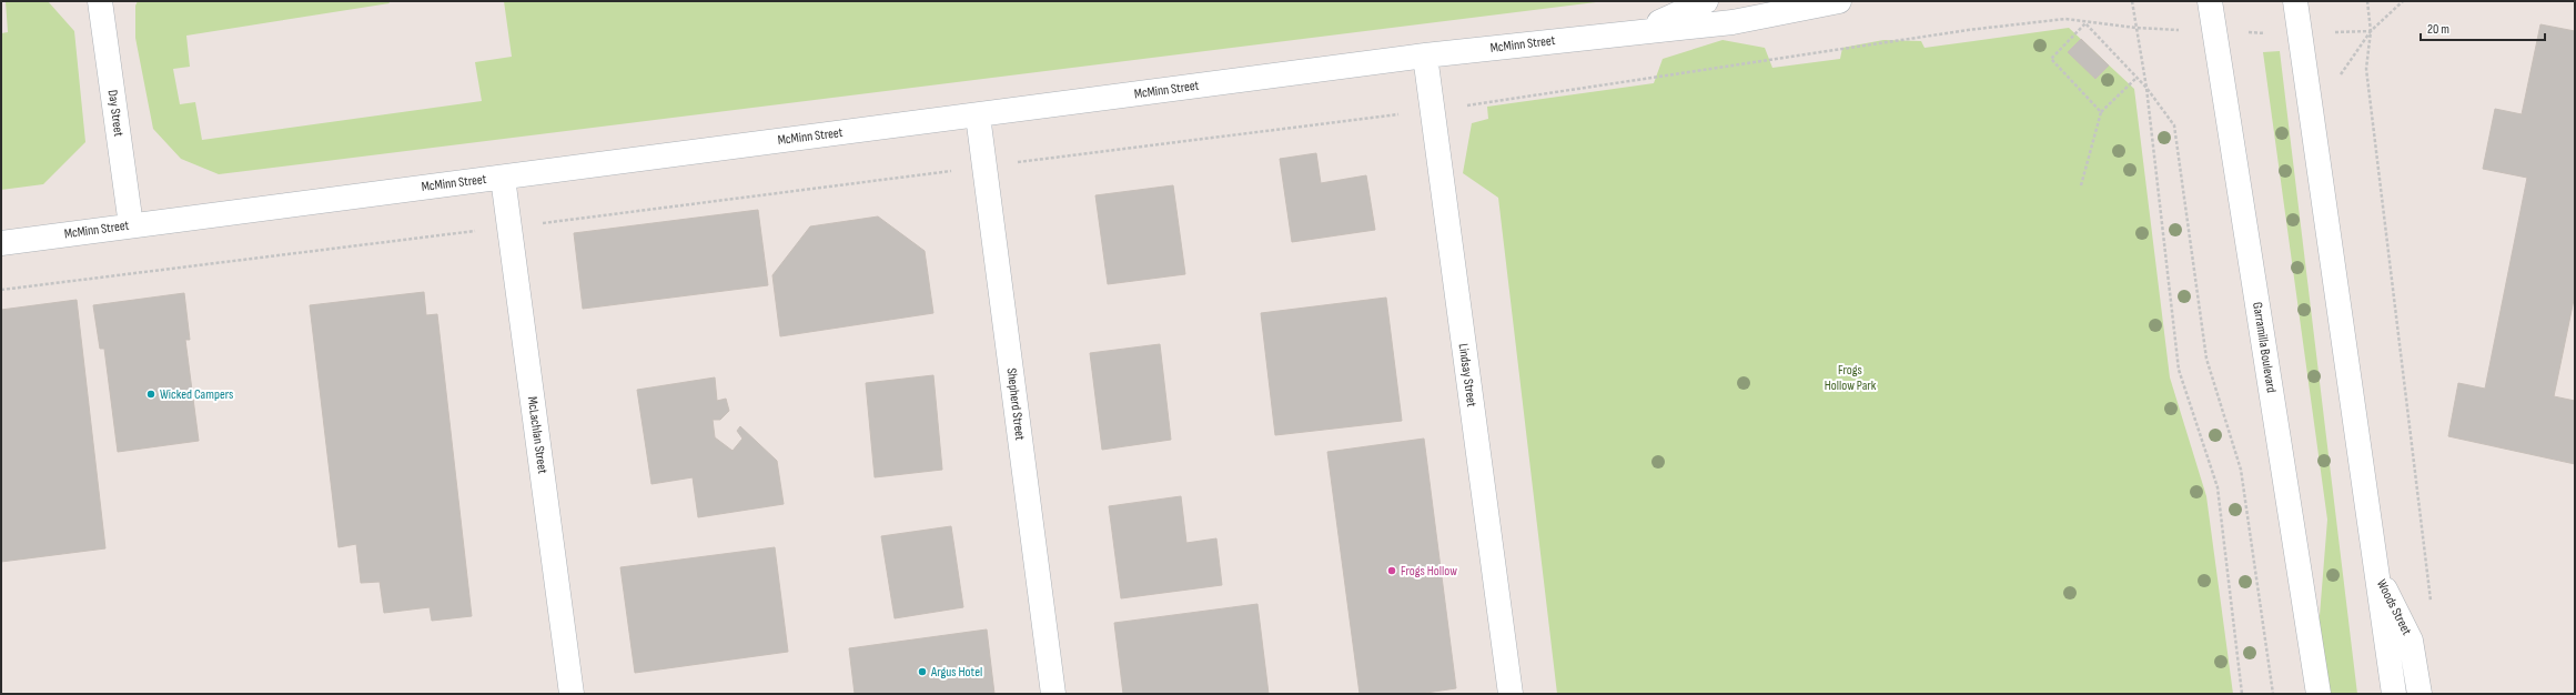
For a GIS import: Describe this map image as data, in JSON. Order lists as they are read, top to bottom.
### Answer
{
  "streets": {
    "street": [
      "McMinn Street",
      "Day Street",
      "Garramilla Boulevard",
      "Lindsay Street",
      "Shepherd Street",
      "McLachlan Street",
      "Woods Street"
    ]
  },
  "crossings": [
    ["McMinn Street", "Day Street"],
    ["McMinn Street", "Lindsay Street"],
    ["McMinn Street", "Shepherd Street"],
    ["McMinn Street", "McLachlan Street"]
  ],
  "parks": ["Frogs Hollow Park"],
  "places": ["Wicked Campers", "Frogs Hollow", "Argus Hotel"],
  "scale_bar": "20 m"
}
